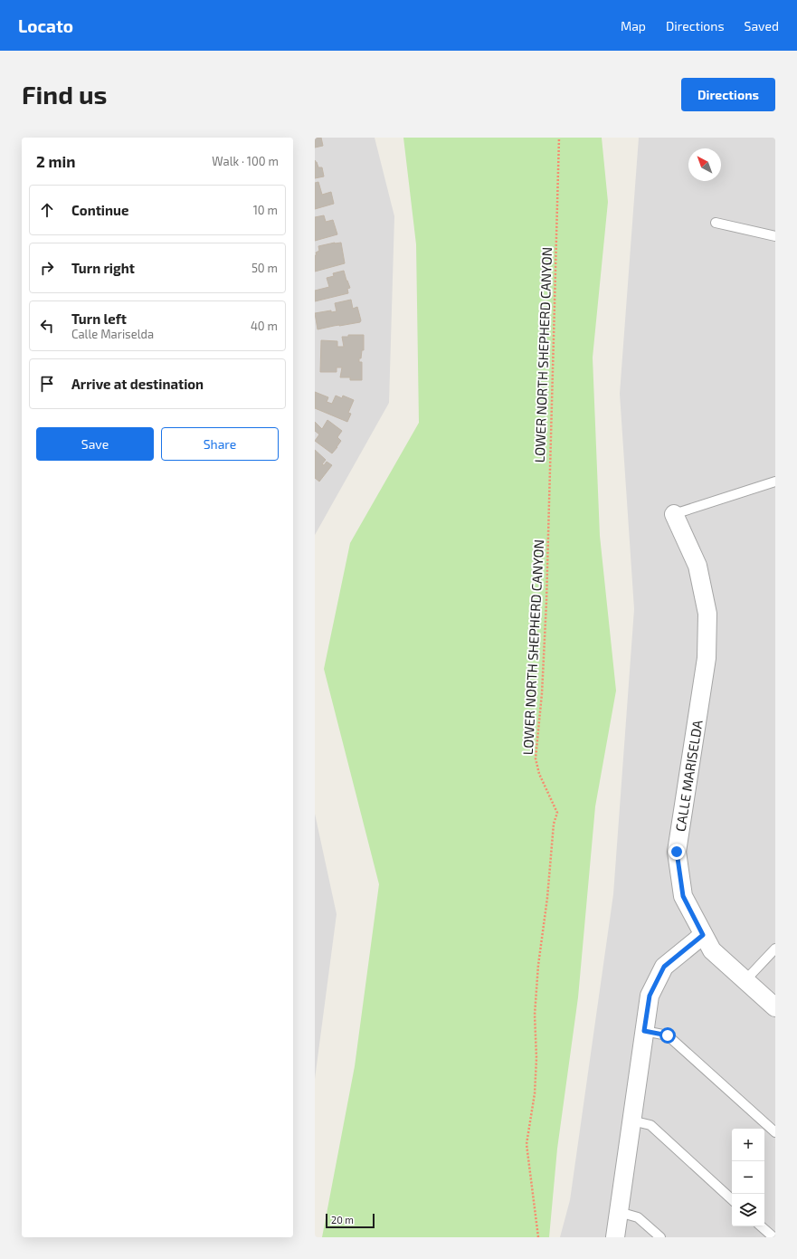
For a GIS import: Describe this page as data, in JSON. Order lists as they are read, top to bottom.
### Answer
{
  "streets": {
    "street": ["CALLE MARISELDA"],
    "path": ["LOWER NORTH SHEPHERD CANYON"]
  },
  "scale_bar": "20 m",
  "north": "top left",
  "page": {
    "header": "Locato",
    "nav": ["Map", "Directions", "Saved"],
    "buttons": [
      "Directions",
      ["Save", "Share"]
    ],
    "title": "Find us",
    "heading": ["2 min", "Walk · 100 m"],
    "list": [
      ["Continue", "10 m"],
      ["Turn right", "50 m"],
      ["Turn left", "Calle Mariselda", "40 m"],
      "Arrive at destination"
    ],
    "map_buttons": ["+", "−"],
    "scale": "20 m"
  }
}
